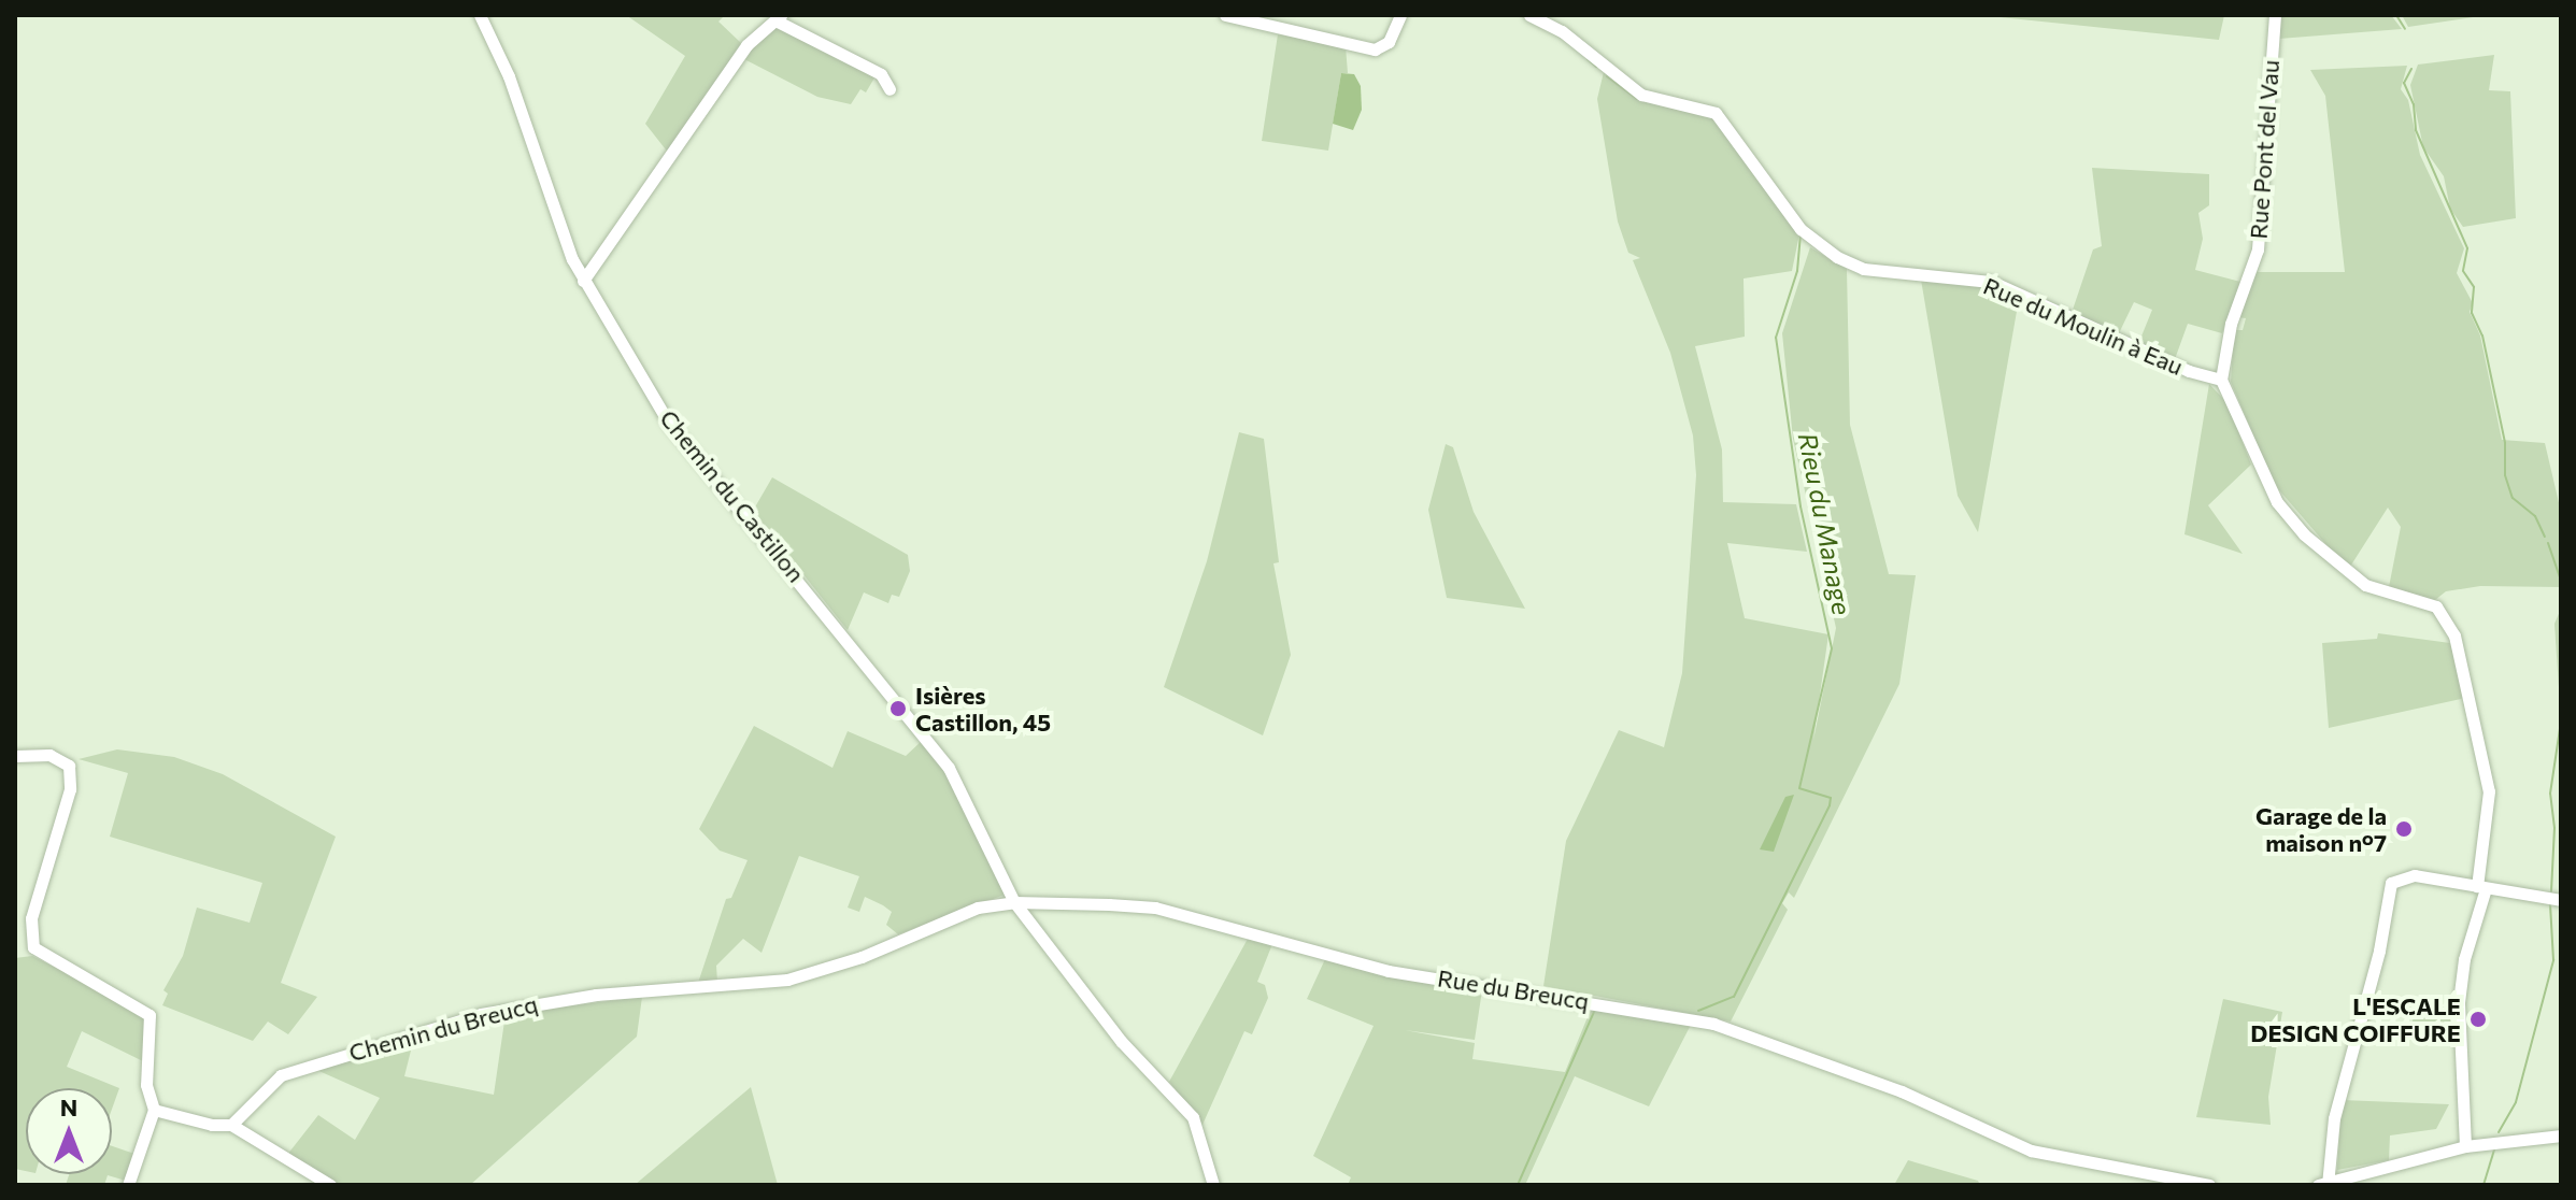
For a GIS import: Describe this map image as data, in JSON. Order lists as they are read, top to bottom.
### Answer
{
  "streets": {
    "street": [
      "Rue Pont del Vau",
      "Rue du Moulin à Eau",
      "Chemin du Castillon",
      "Rue du Breucq",
      "Chemin du Breucq"
    ]
  },
  "crossings": [
    ["Rue Pont del Vau", "Rue du Moulin à Eau"],
    ["Chemin du Castillon", "Rue du Breucq"],
    ["Rue du Breucq", "Chemin du Breucq"]
  ],
  "water": ["Rieu du Manage"],
  "places": ["Isières Castillon, 45", "Garage de la maison n°7", "L'ESCALE DESIGN COIFFURE"],
  "north": "top"
}
